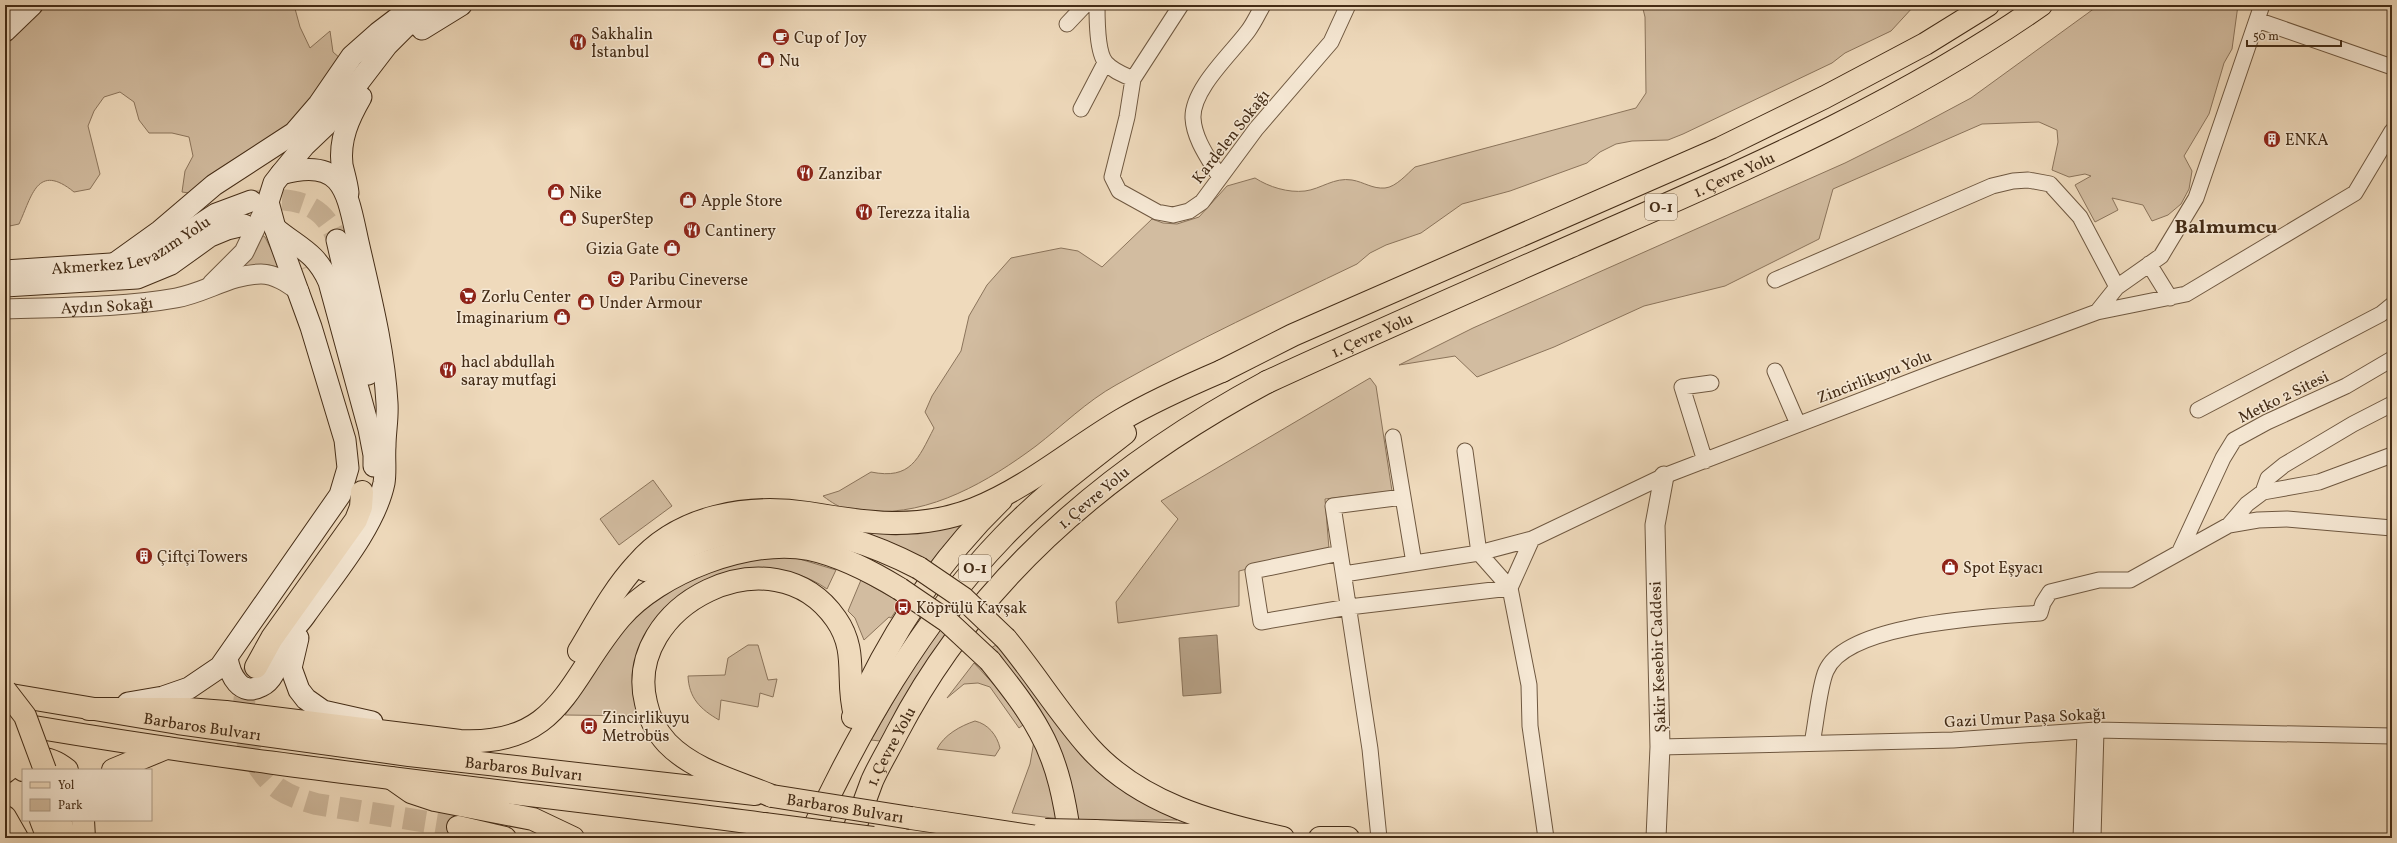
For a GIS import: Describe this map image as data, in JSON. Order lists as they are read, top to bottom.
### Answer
{
  "streets": {
    "main road": [
      "1. Çevre Yolu",
      "O-1",
      "Akmerkez Levazım Yolu",
      "Barbaros Bulvarı"
    ],
    "street": [
      "Kardelen Sokağı",
      "Aydın Sokağı",
      "Zincirlikuyu Yolu",
      "Metko 2 Sitesi",
      "Şakir Kesebir Caddesi",
      "Gazi Umur Paşa Sokağı"
    ]
  },
  "crossings": [
    ["Akmerkez Levazım Yolu", "Aydın Sokağı"],
    ["Zincirlikuyu Yolu", "Şakir Kesebir Caddesi"],
    ["Şakir Kesebir Caddesi", "Gazi Umur Paşa Sokağı"]
  ],
  "districts": ["Balmumcu"],
  "places": {
    "cafe": ["Cup of Joy"],
    "restaurant": [
      "Sakhalin İstanbul",
      "Zanzibar",
      "Terezza italia",
      "Cantinery",
      "hacl abdullah saray mutfagi"
    ],
    "shop": [
      "Nu",
      "Nike",
      "Apple Store",
      "SuperStep",
      "Gizia Gate",
      "Under Armour",
      "Imaginarium",
      "Spot Eşyacı"
    ],
    "building": ["ENKA", "Çiftçi Towers"],
    "theatre": ["Paribu Cineverse"],
    "supermarket": ["Zorlu Center"],
    "bus stop": ["Köprülü Kavşak", "Zincirlikuyu Metrobüs"]
  },
  "legend": ["Yol", "Park"],
  "scale_bar": "50 m"
}
